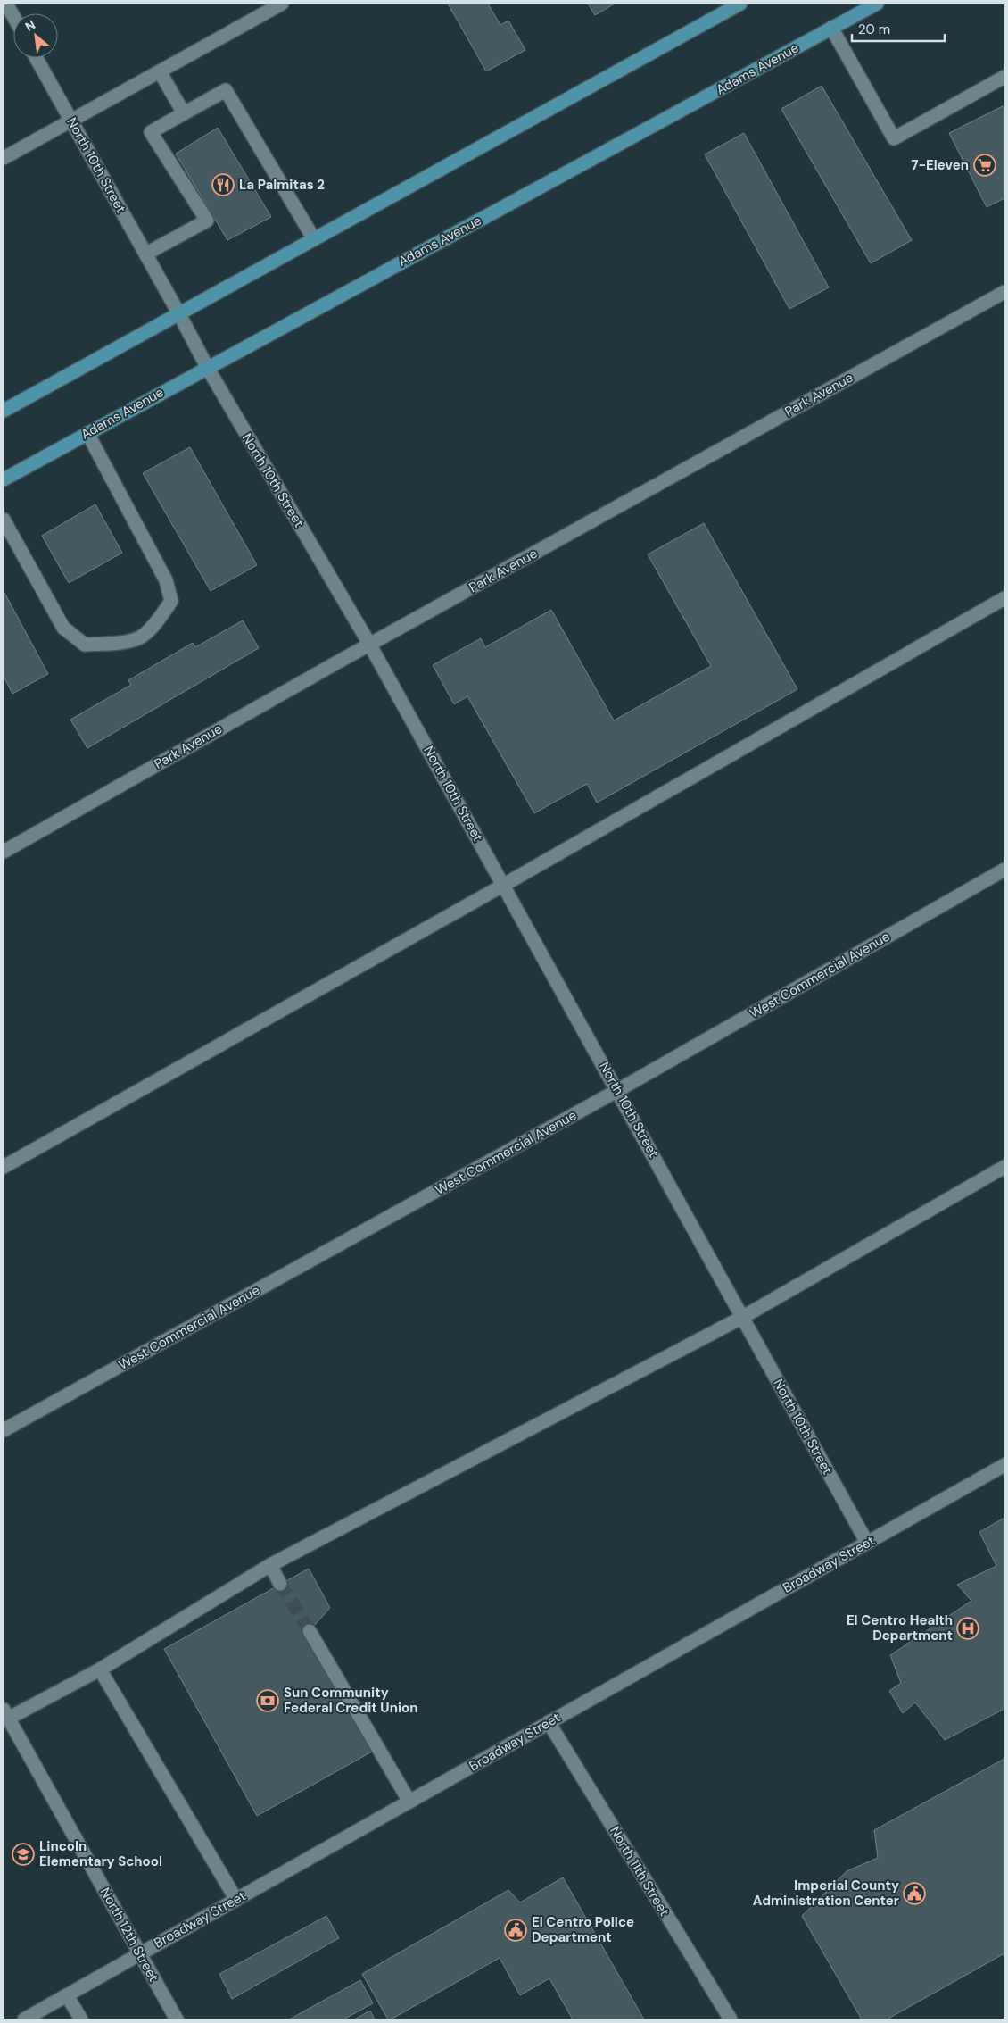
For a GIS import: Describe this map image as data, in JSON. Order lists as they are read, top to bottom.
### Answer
{
  "streets": {
    "main road": ["Adams Avenue"],
    "street": [
      "North 10th Street",
      "Park Avenue",
      "West Commercial Avenue",
      "Broadway Street",
      "North 11th Street",
      "North 12th Street"
    ]
  },
  "crossings": [
    ["Adams Avenue", "North 10th Street"],
    ["North 10th Street", "Park Avenue"],
    ["North 10th Street", "West Commercial Avenue"],
    ["North 10th Street", "Broadway Street"],
    ["Broadway Street", "North 11th Street"],
    ["Broadway Street", "North 12th Street"]
  ],
  "places": {
    "supermarket": ["7-Eleven"],
    "restaurant": ["La Palmitas 2"],
    "hospital": ["El Centro Health Department"],
    "bank": ["Sun Community Federal Credit Union"],
    "school or university": ["Lincoln Elementary School"],
    "public building": ["Imperial County Administration Center", "El Centro Police Department"]
  },
  "scale_bar": "20 m",
  "north": "top left"
}
